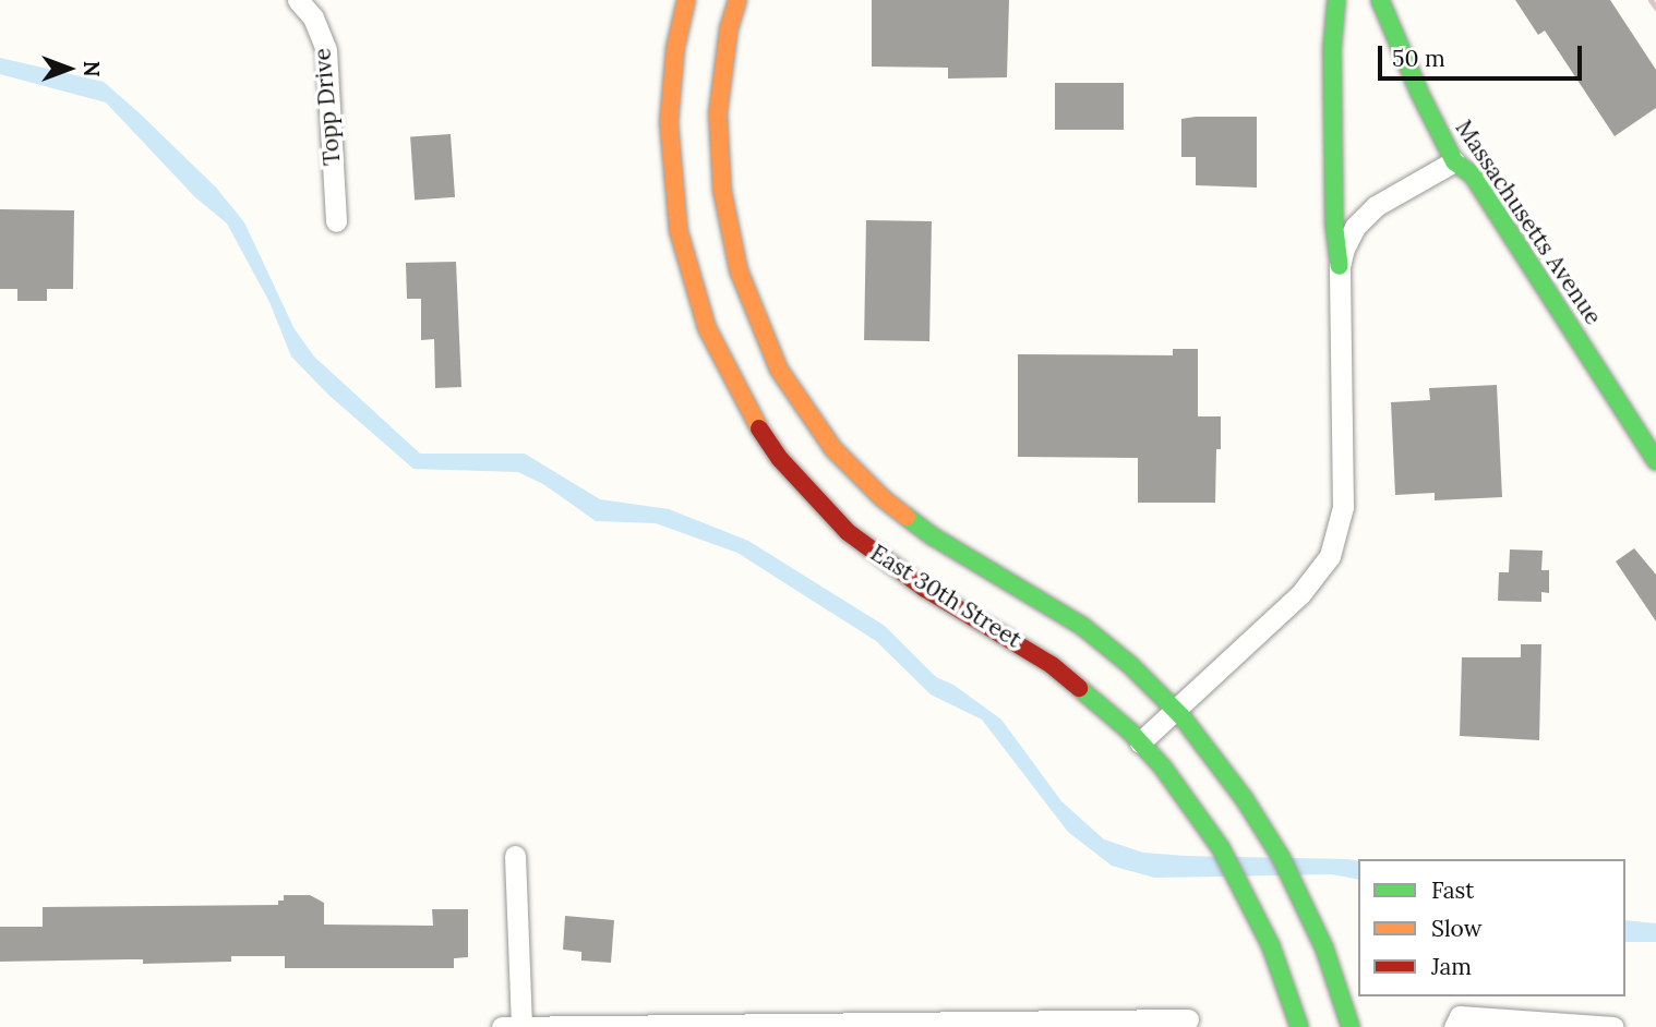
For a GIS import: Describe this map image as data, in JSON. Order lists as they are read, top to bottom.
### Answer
{
  "streets": {
    "main road": ["Massachusetts Avenue", "East 30th Street"],
    "street": ["Topp Drive"]
  },
  "legend": ["Fast", "Slow", "Jam"],
  "scale_bar": "50 m",
  "north": "right"
}
